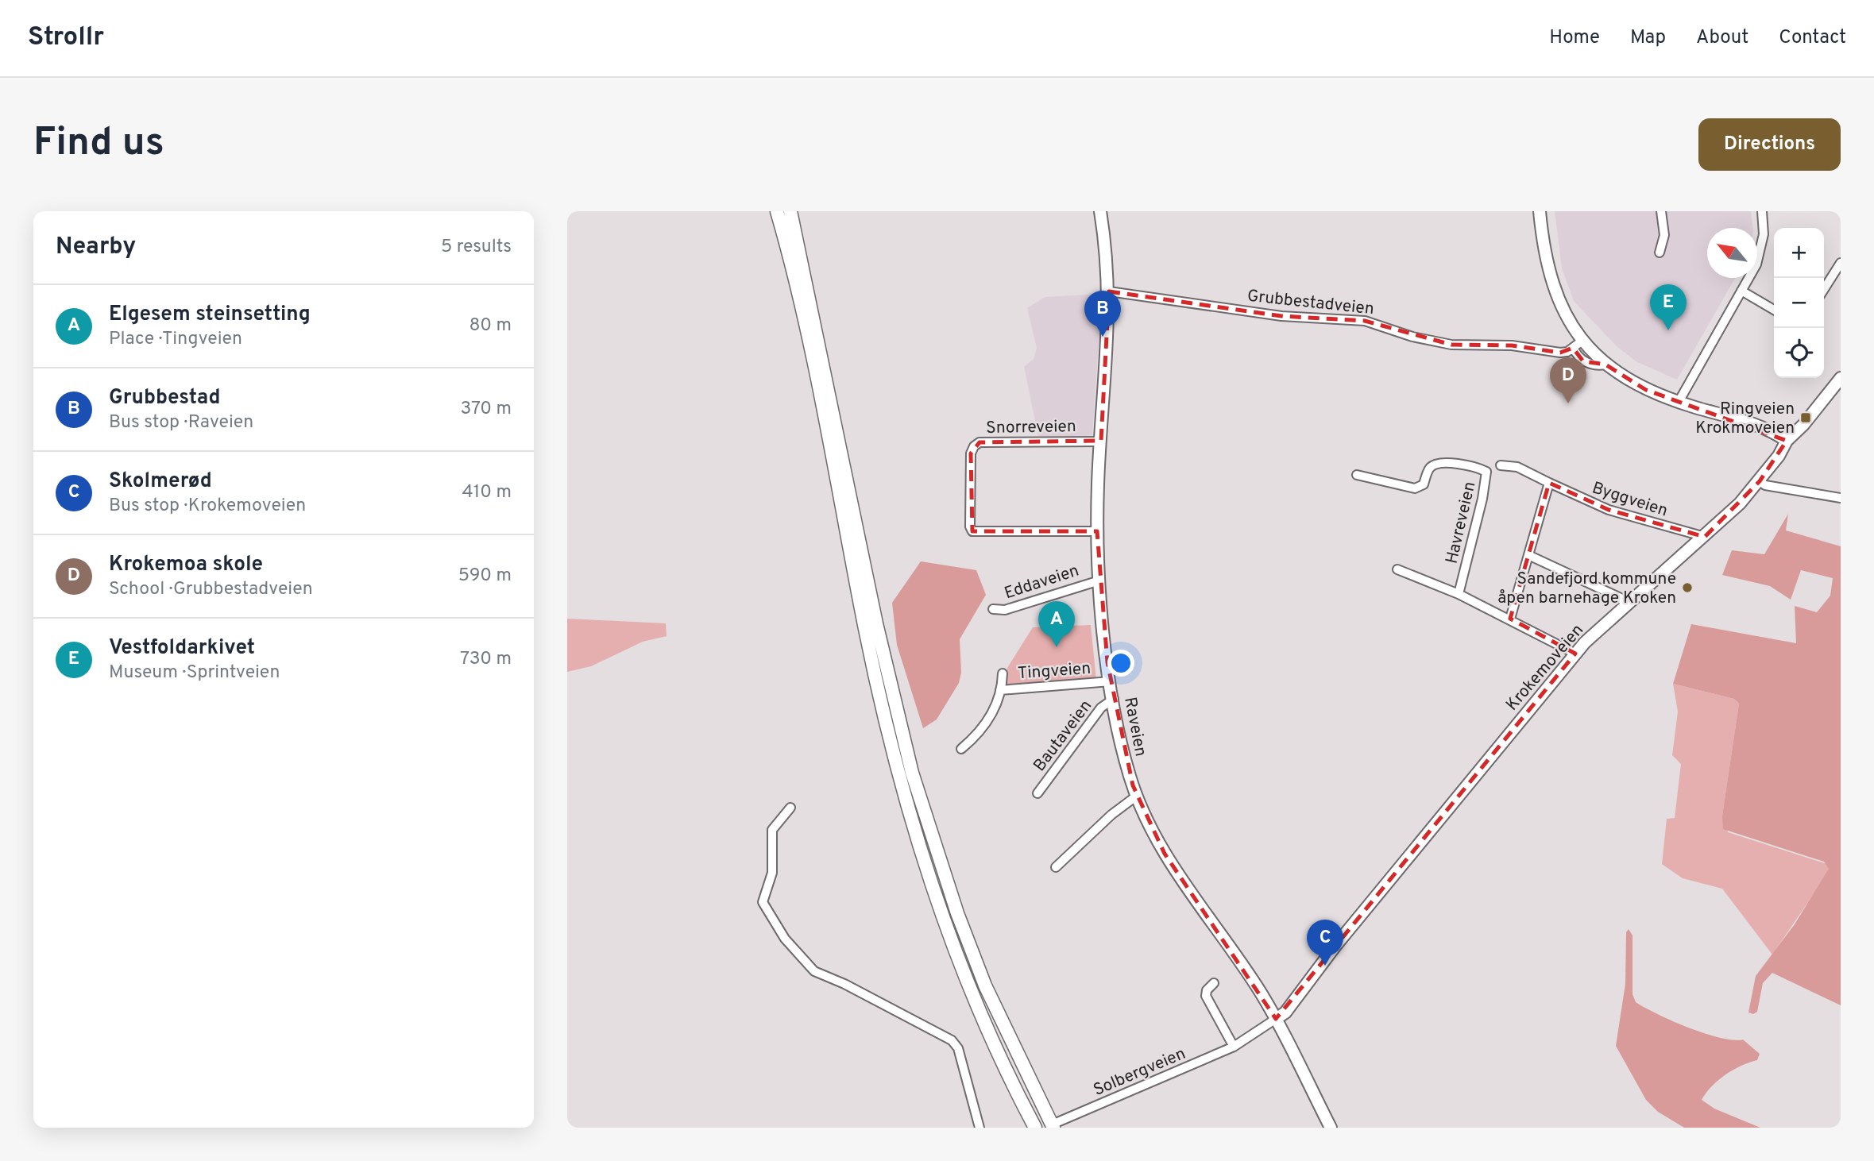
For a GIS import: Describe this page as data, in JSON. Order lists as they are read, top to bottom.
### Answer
{
  "streets": {
    "main road": ["Krokemoveien", "Raveien"],
    "street": [
      "Grubbestadveien",
      "Snorreveien",
      "Byggveien",
      "Havreveien",
      "Eddaveien",
      "Tingveien",
      "Bautaveien",
      "Solbergveien"
    ]
  },
  "crossings": [
    ["Grubbestadveien", "Raveien"],
    ["Snorreveien", "Raveien"],
    ["Byggveien", "Krokemoveien"],
    ["Eddaveien", "Raveien"],
    ["Krokemoveien", "Raveien"],
    ["Krokemoveien", "Solbergveien"],
    ["Tingveien", "Raveien"],
    ["Raveien", "Bautaveien"],
    ["Raveien", "Solbergveien"]
  ],
  "places": {
    "transit": ["Ringveien Krokmoveien"],
    "other": ["Sandefjord kommune åpen barnehage Kroken"]
  },
  "north": "top left",
  "page": {
    "header": "Strollr",
    "nav": [
      "Home",
      "Map",
      "About",
      "Contact"
    ],
    "buttons": "Directions",
    "title": "Find us",
    "heading": ["Nearby", "5 results"],
    "map_buttons": ["+", "−"],
    "list": [
      {
        "mark": "A",
        "name": "Elgesem steinsetting",
        "note": "Place · Tingveien",
        "value": "80 m"
      },
      {
        "mark": "B",
        "name": "Grubbestad",
        "note": "Bus stop · Raveien",
        "value": "370 m"
      },
      {
        "mark": "C",
        "name": "Skolmerød",
        "note": "Bus stop · Krokemoveien",
        "value": "410 m"
      },
      {
        "mark": "D",
        "name": "Krokemoa skole",
        "note": "School · Grubbestadveien",
        "value": "590 m"
      },
      {
        "mark": "E",
        "name": "Vestfoldarkivet",
        "note": "Museum · Sprintveien",
        "value": "730 m"
      }
    ],
    "pins": [
      "E",
      "B",
      "D",
      "A",
      "C"
    ]
  }
}
